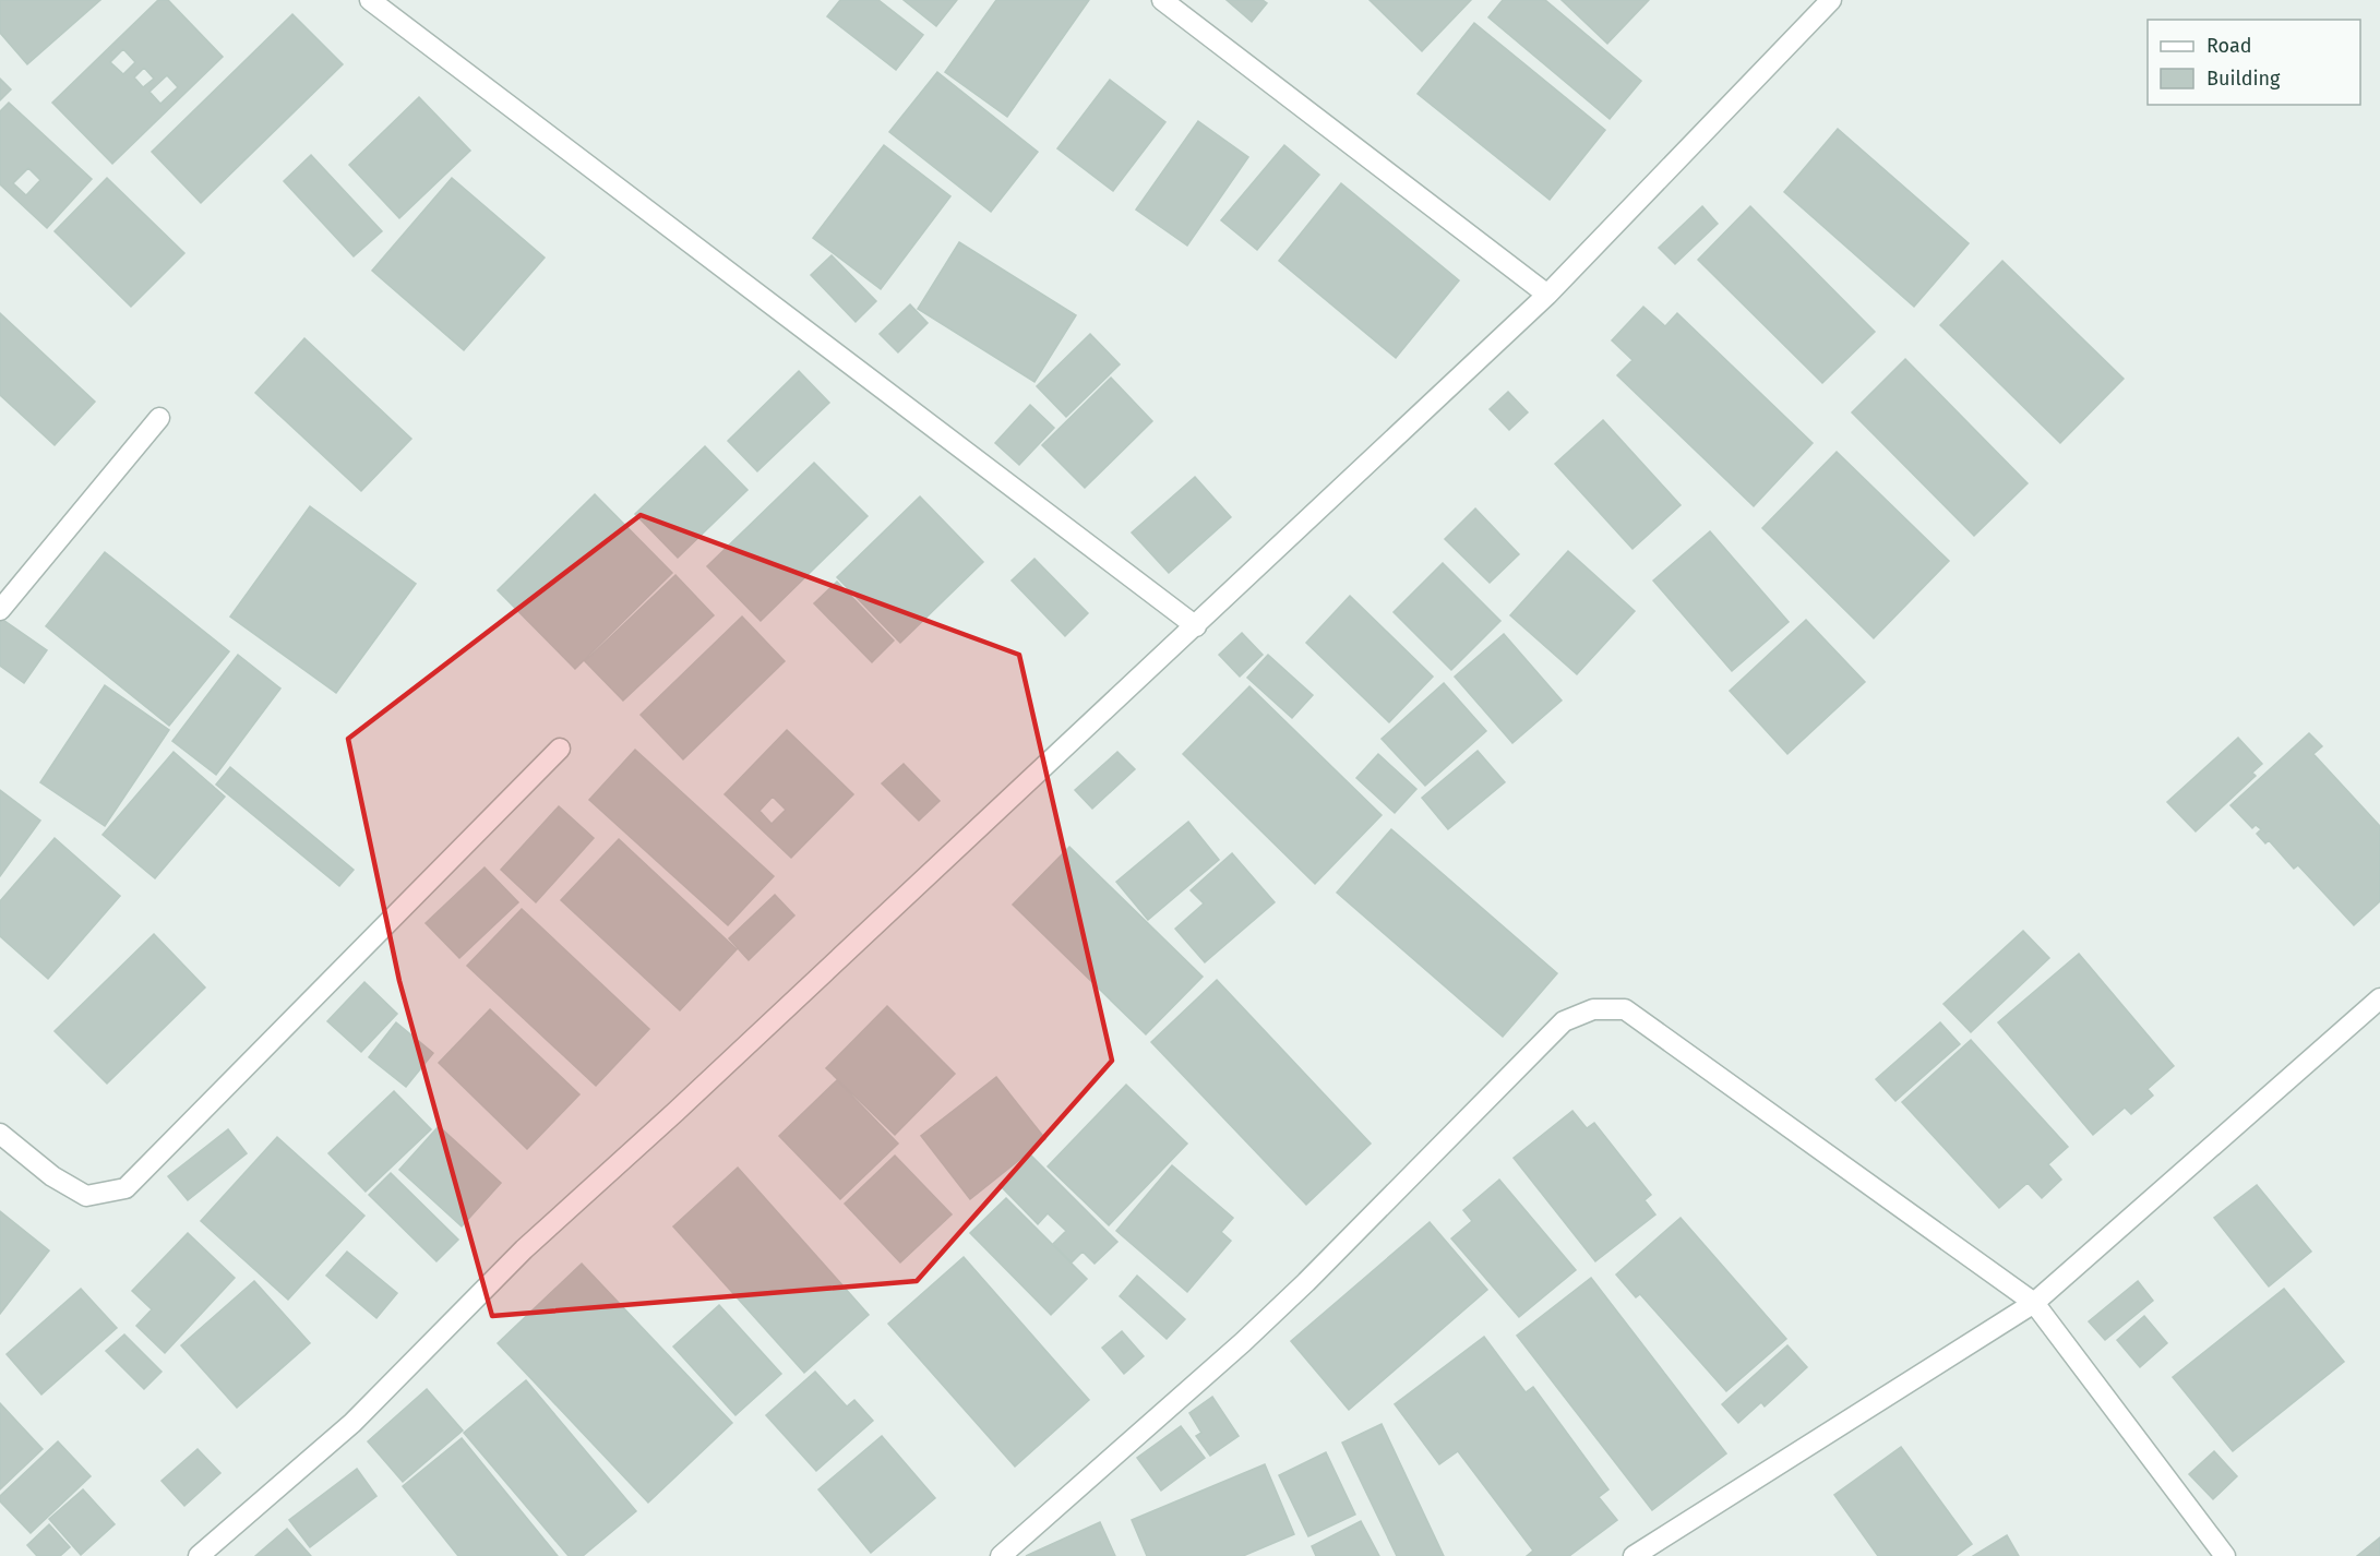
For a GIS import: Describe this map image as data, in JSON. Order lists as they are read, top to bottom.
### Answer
{
  "legend": ["Road", "Building"]
}
